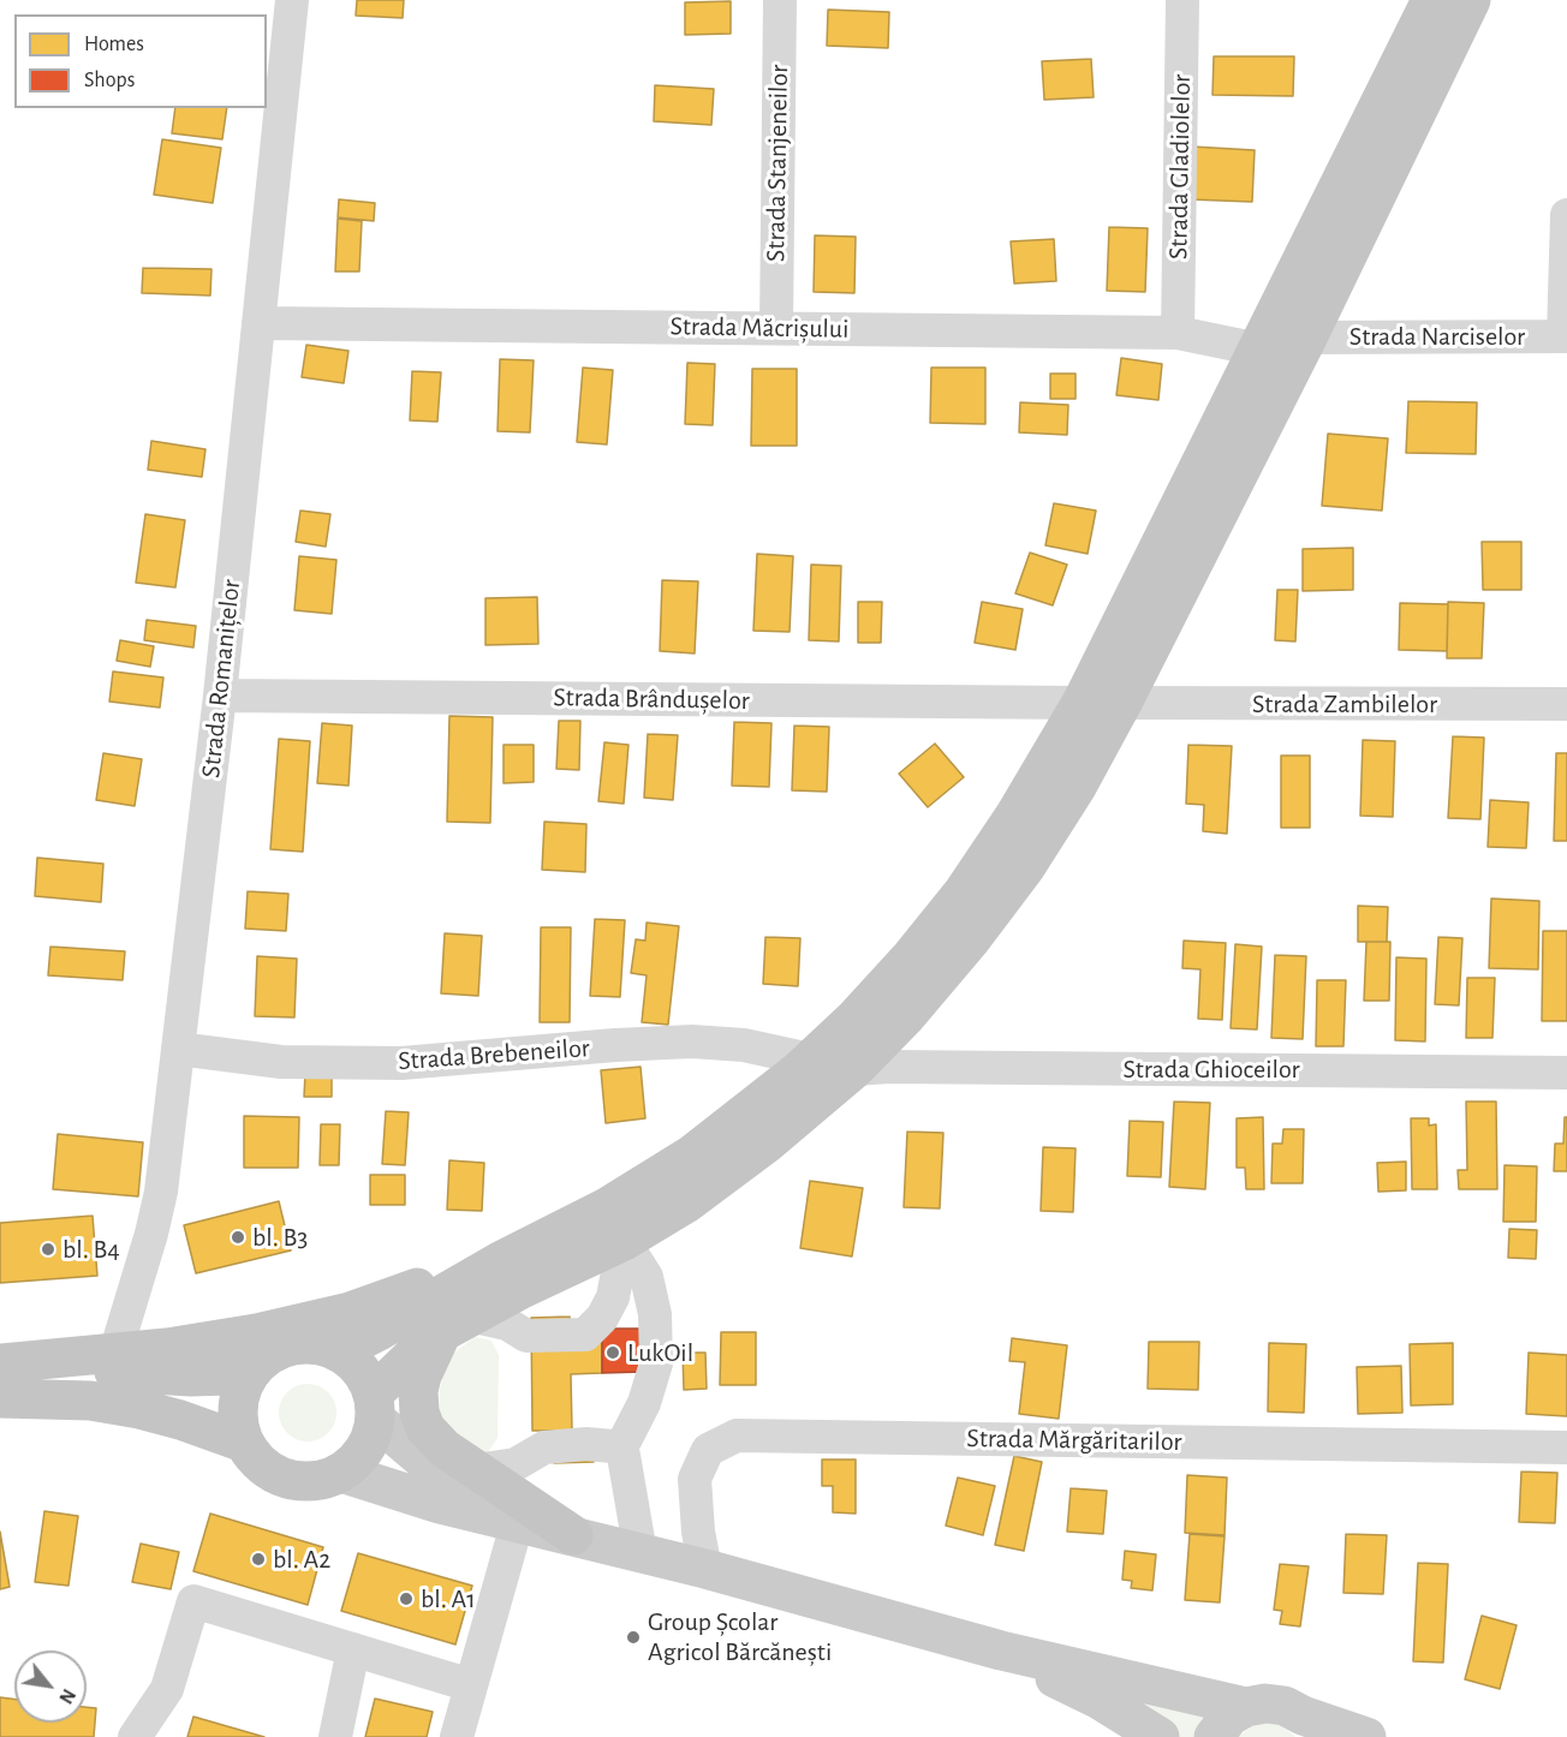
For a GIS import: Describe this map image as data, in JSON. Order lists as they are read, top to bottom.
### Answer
{
  "streets": {
    "street": [
      "Strada Stanjeneilor",
      "Strada Gladiolelor",
      "Strada Măcrișului",
      "Strada Narciselor",
      "Strada Romanițelor",
      "Strada Brândușelor",
      "Strada Zambilelor",
      "Strada Brebeneilor",
      "Strada Ghioceilor",
      "Strada Mărgăritarilor"
    ]
  },
  "crossings": [
    ["Strada Stanjeneilor", "Strada Măcrișului"],
    ["Strada Gladiolelor", "Strada Măcrișului"],
    ["Strada Măcrișului", "Strada Romanițelor"],
    ["Strada Romanițelor", "Strada Brândușelor"],
    ["Strada Romanițelor", "Strada Brebeneilor"]
  ],
  "places": [
    "bl. B3",
    "bl. B4",
    "LukOil",
    "bl. A2",
    "bl. A1",
    "Group Școlar Agricol Bărcănești"
  ],
  "legend": ["Homes", "Shops"],
  "north": "bottom right"
}
